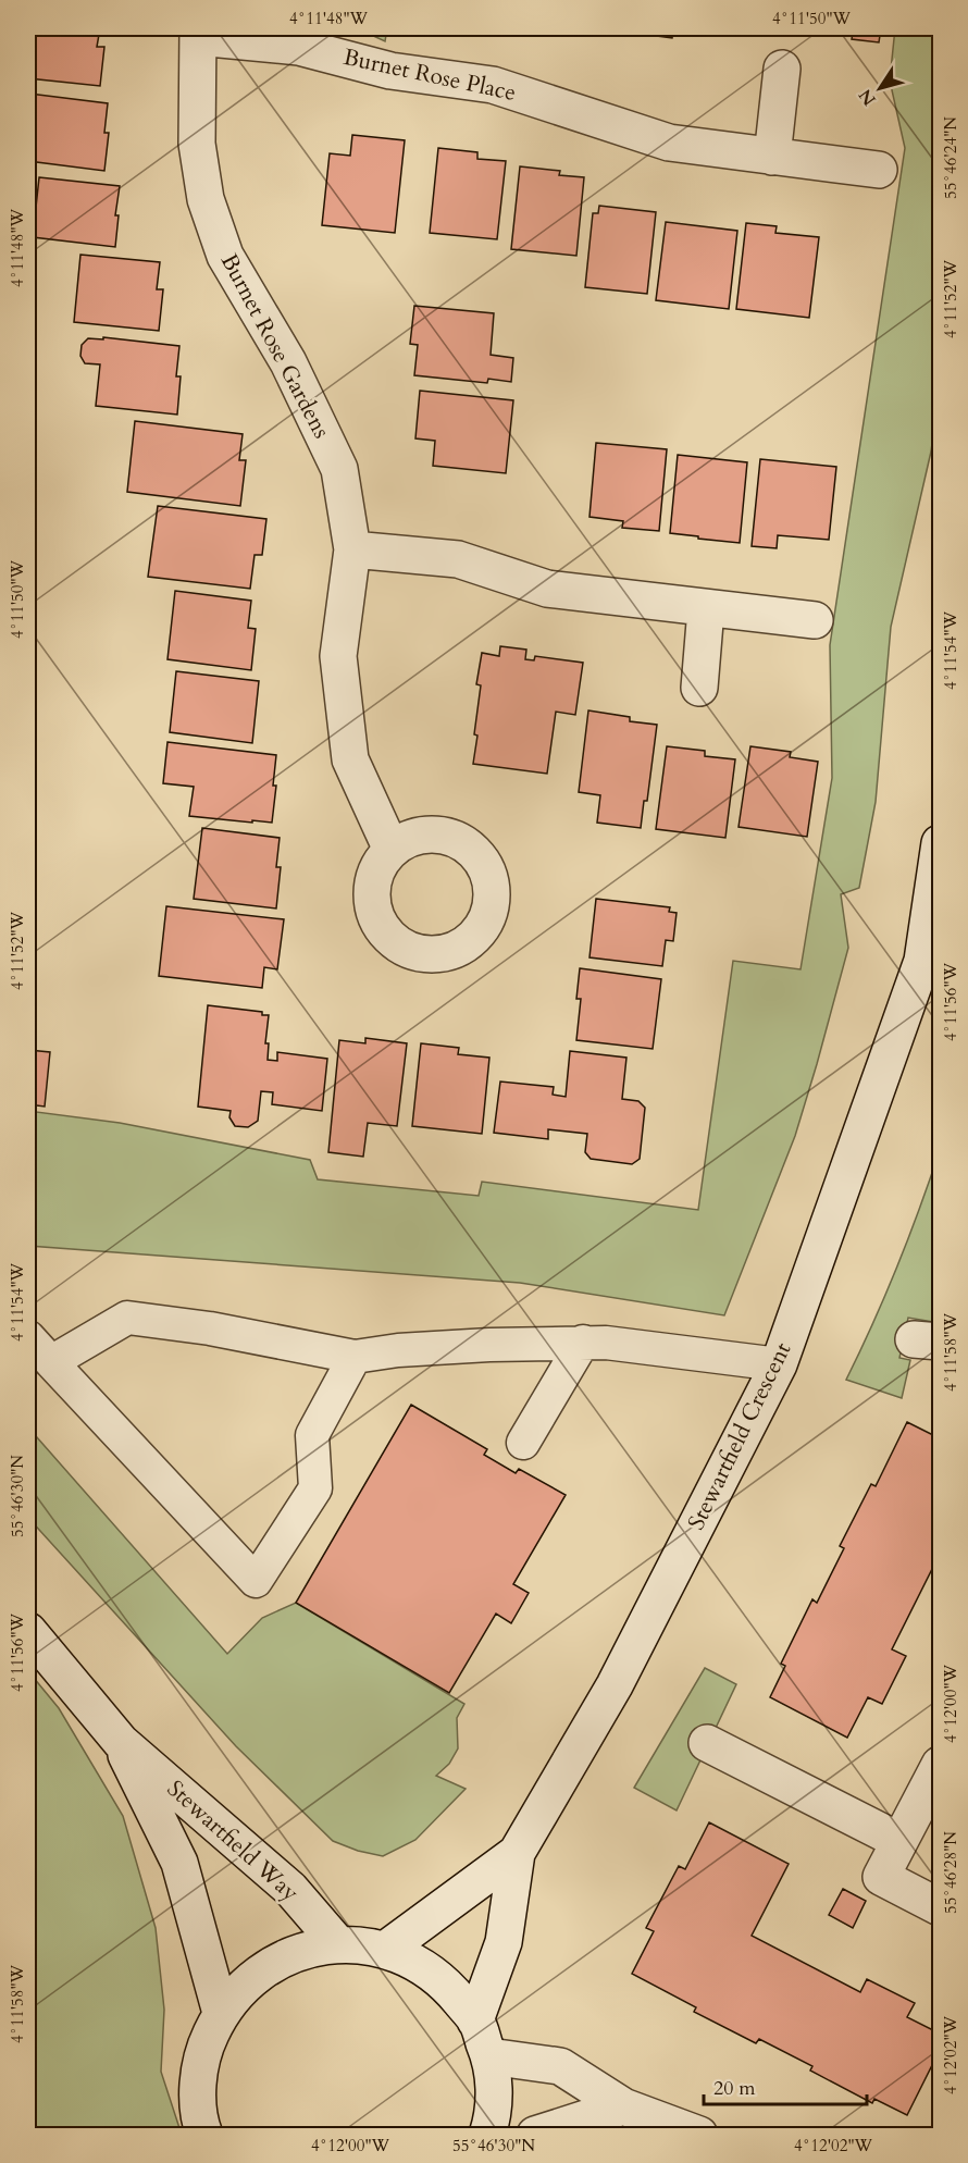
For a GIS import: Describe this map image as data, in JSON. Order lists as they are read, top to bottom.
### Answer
{
  "streets": {
    "street": [
      "Burnet Rose Place",
      "Burnet Rose Gardens",
      "Stewartfield Crescent",
      "Stewartfield Way"
    ]
  },
  "crossings": [
    ["Burnet Rose Place", "Burnet Rose Gardens"]
  ],
  "scale_bar": "20 m",
  "north": "bottom left",
  "coordinates": [
    "4°11'48\"W",
    "4°11'50\"W",
    "55°46'24\"N",
    "4°11'52\"W",
    "4°11'54\"W",
    "4°11'56\"W",
    "4°11'58\"W",
    "55°46'30\"N",
    "4°12'00\"W",
    "55°46'28\"N",
    "4°12'02\"W"
  ]
}
